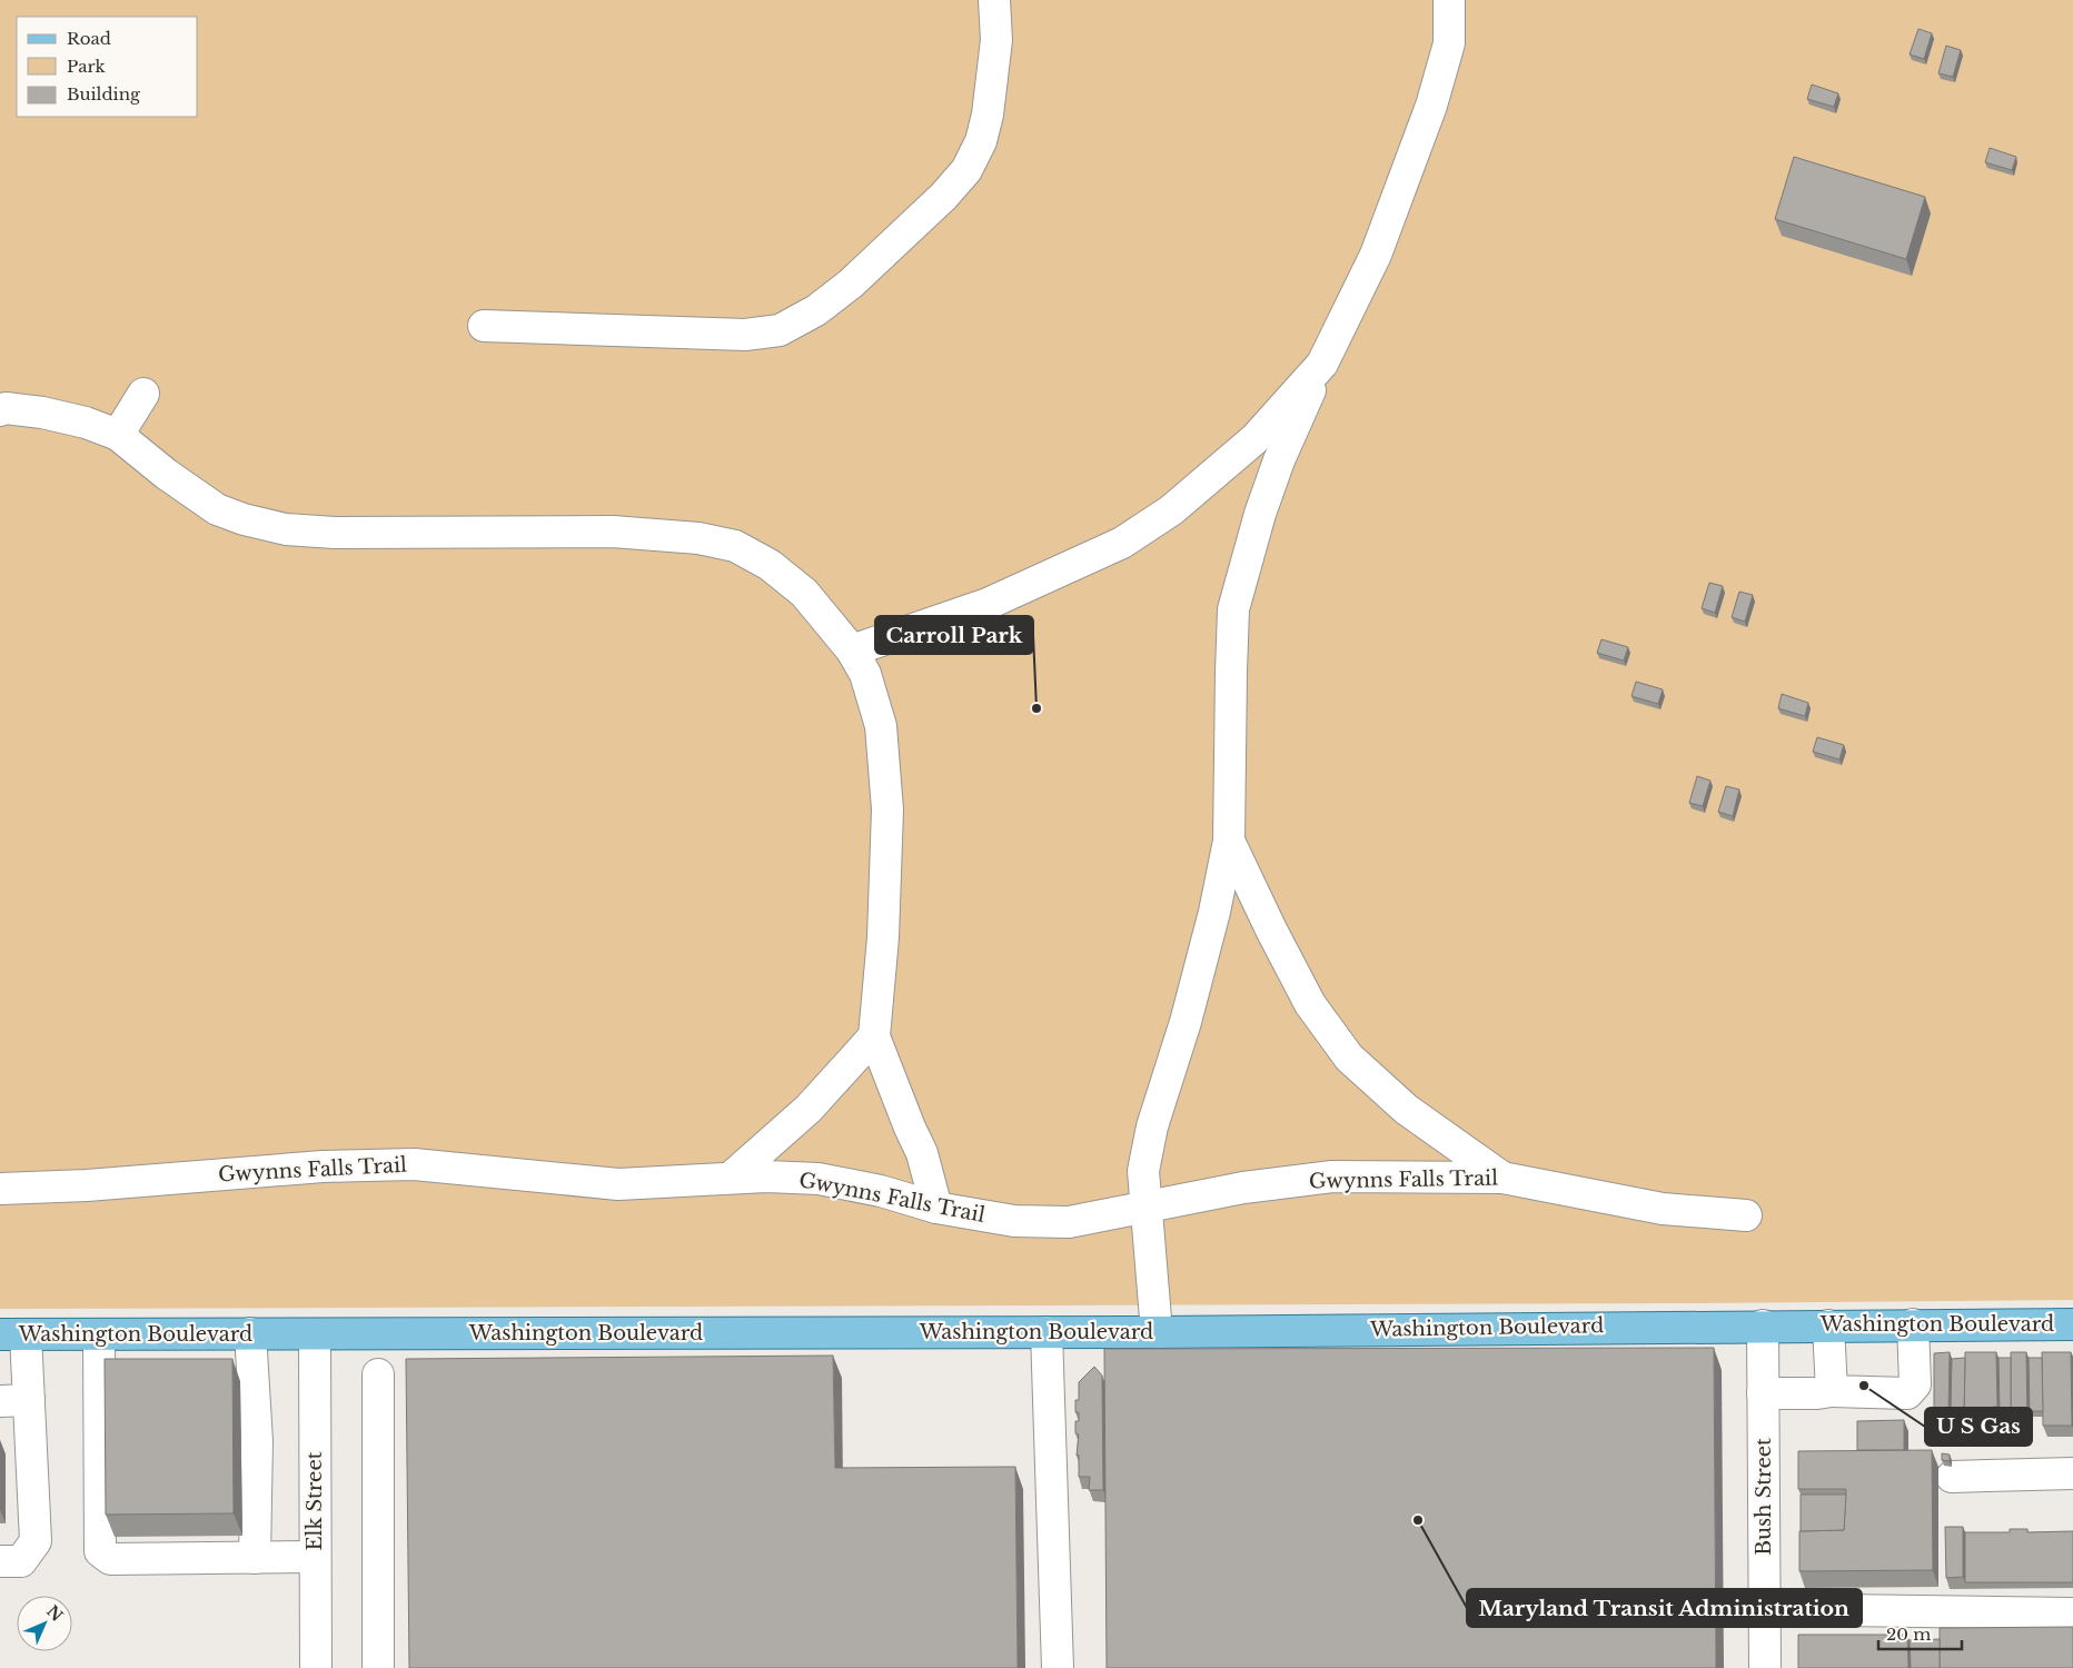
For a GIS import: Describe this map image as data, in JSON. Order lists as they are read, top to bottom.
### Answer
{
  "streets": {
    "main road": ["Washington Boulevard"],
    "street": ["Gwynns Falls Trail", "Bush Street", "Elk Street"]
  },
  "crossings": [
    ["Washington Boulevard", "Bush Street"],
    ["Washington Boulevard", "Elk Street"]
  ],
  "places": ["Carroll Park", "U S Gas", "Maryland Transit Administration"],
  "legend": ["Road", "Park", "Building"],
  "scale_bar": "20 m",
  "north": "top right"
}
